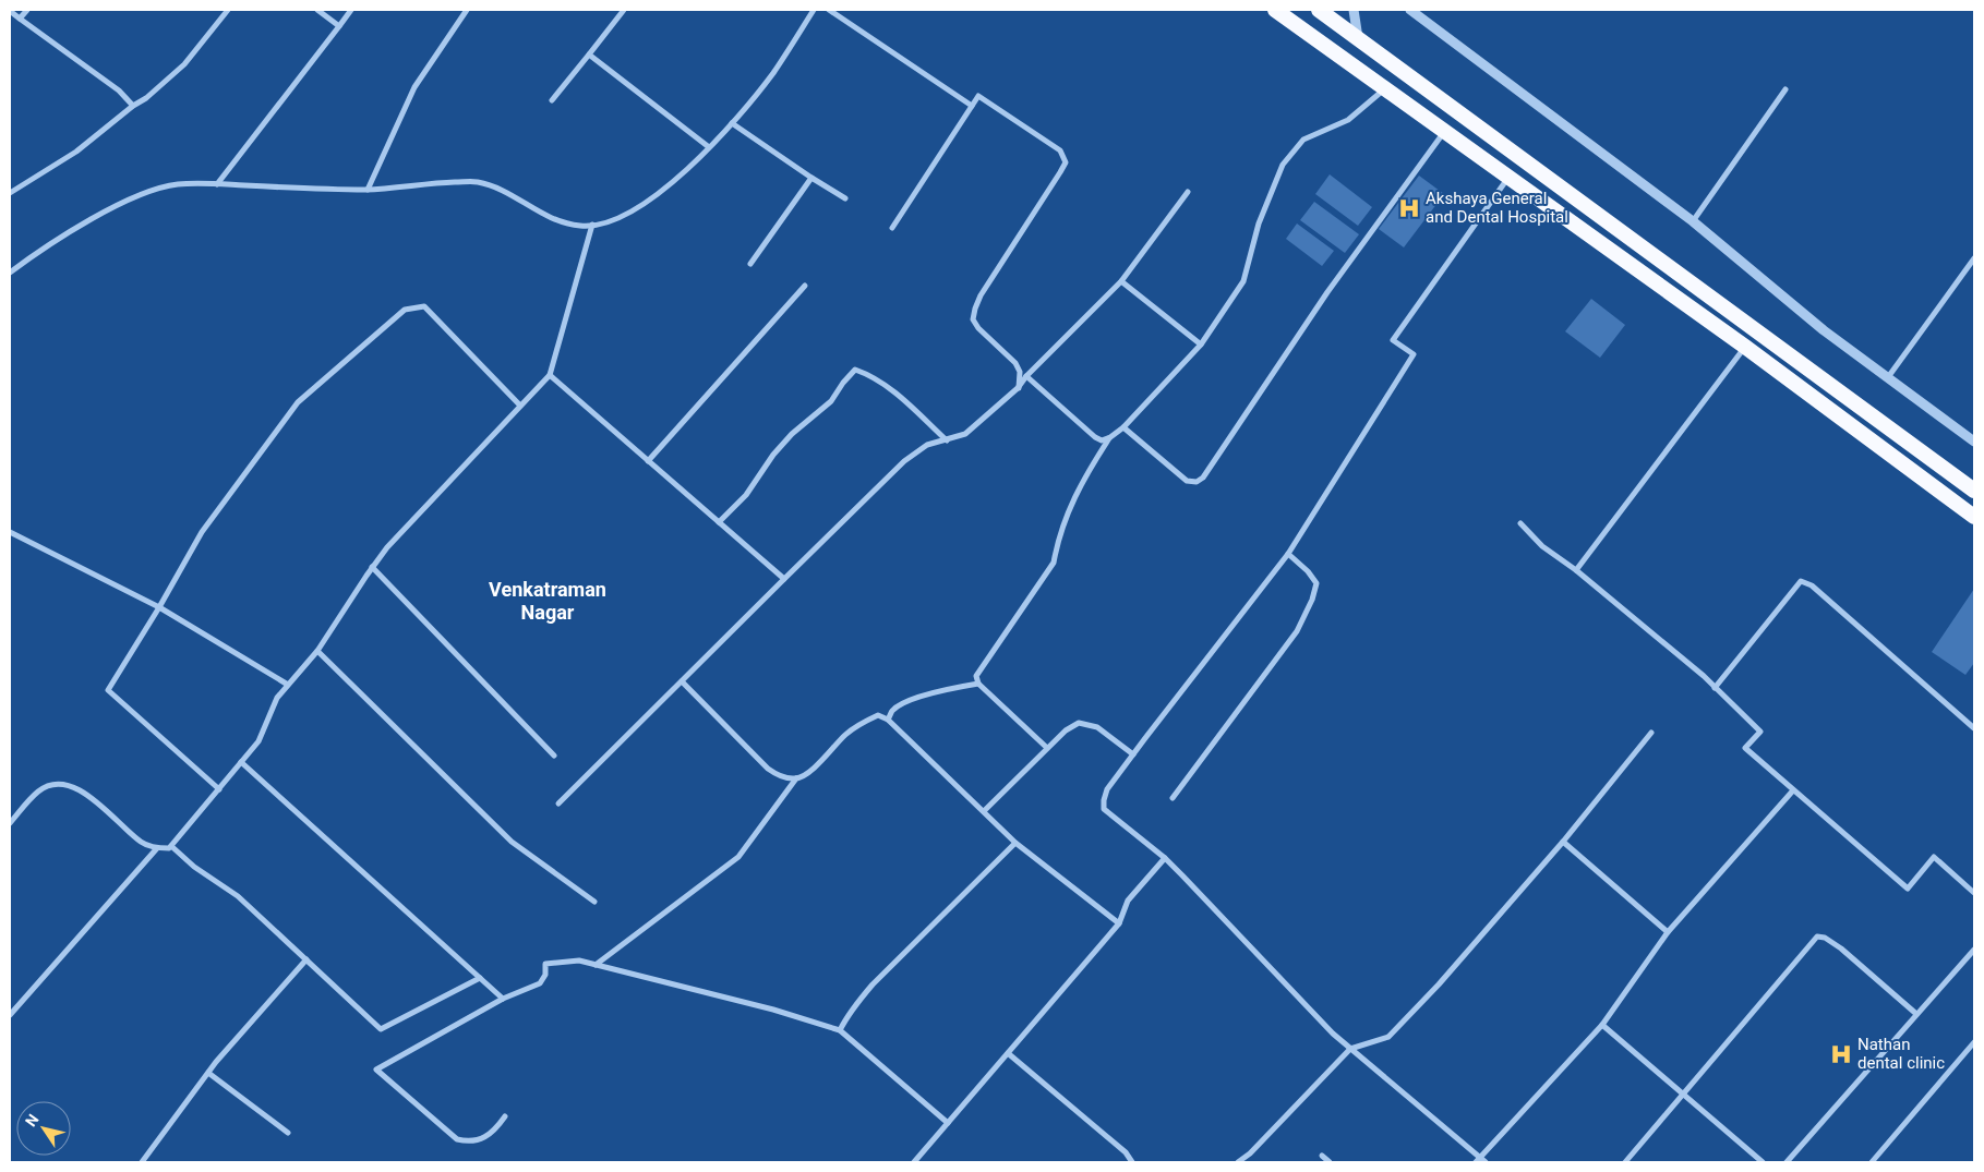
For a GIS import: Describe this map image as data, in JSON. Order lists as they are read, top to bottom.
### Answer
{
  "districts": ["Venkatraman Nagar"],
  "places": {
    "hospital": ["Akshaya General and Dental Hospital", "Nathan dental clinic"]
  },
  "north": "top left"
}
